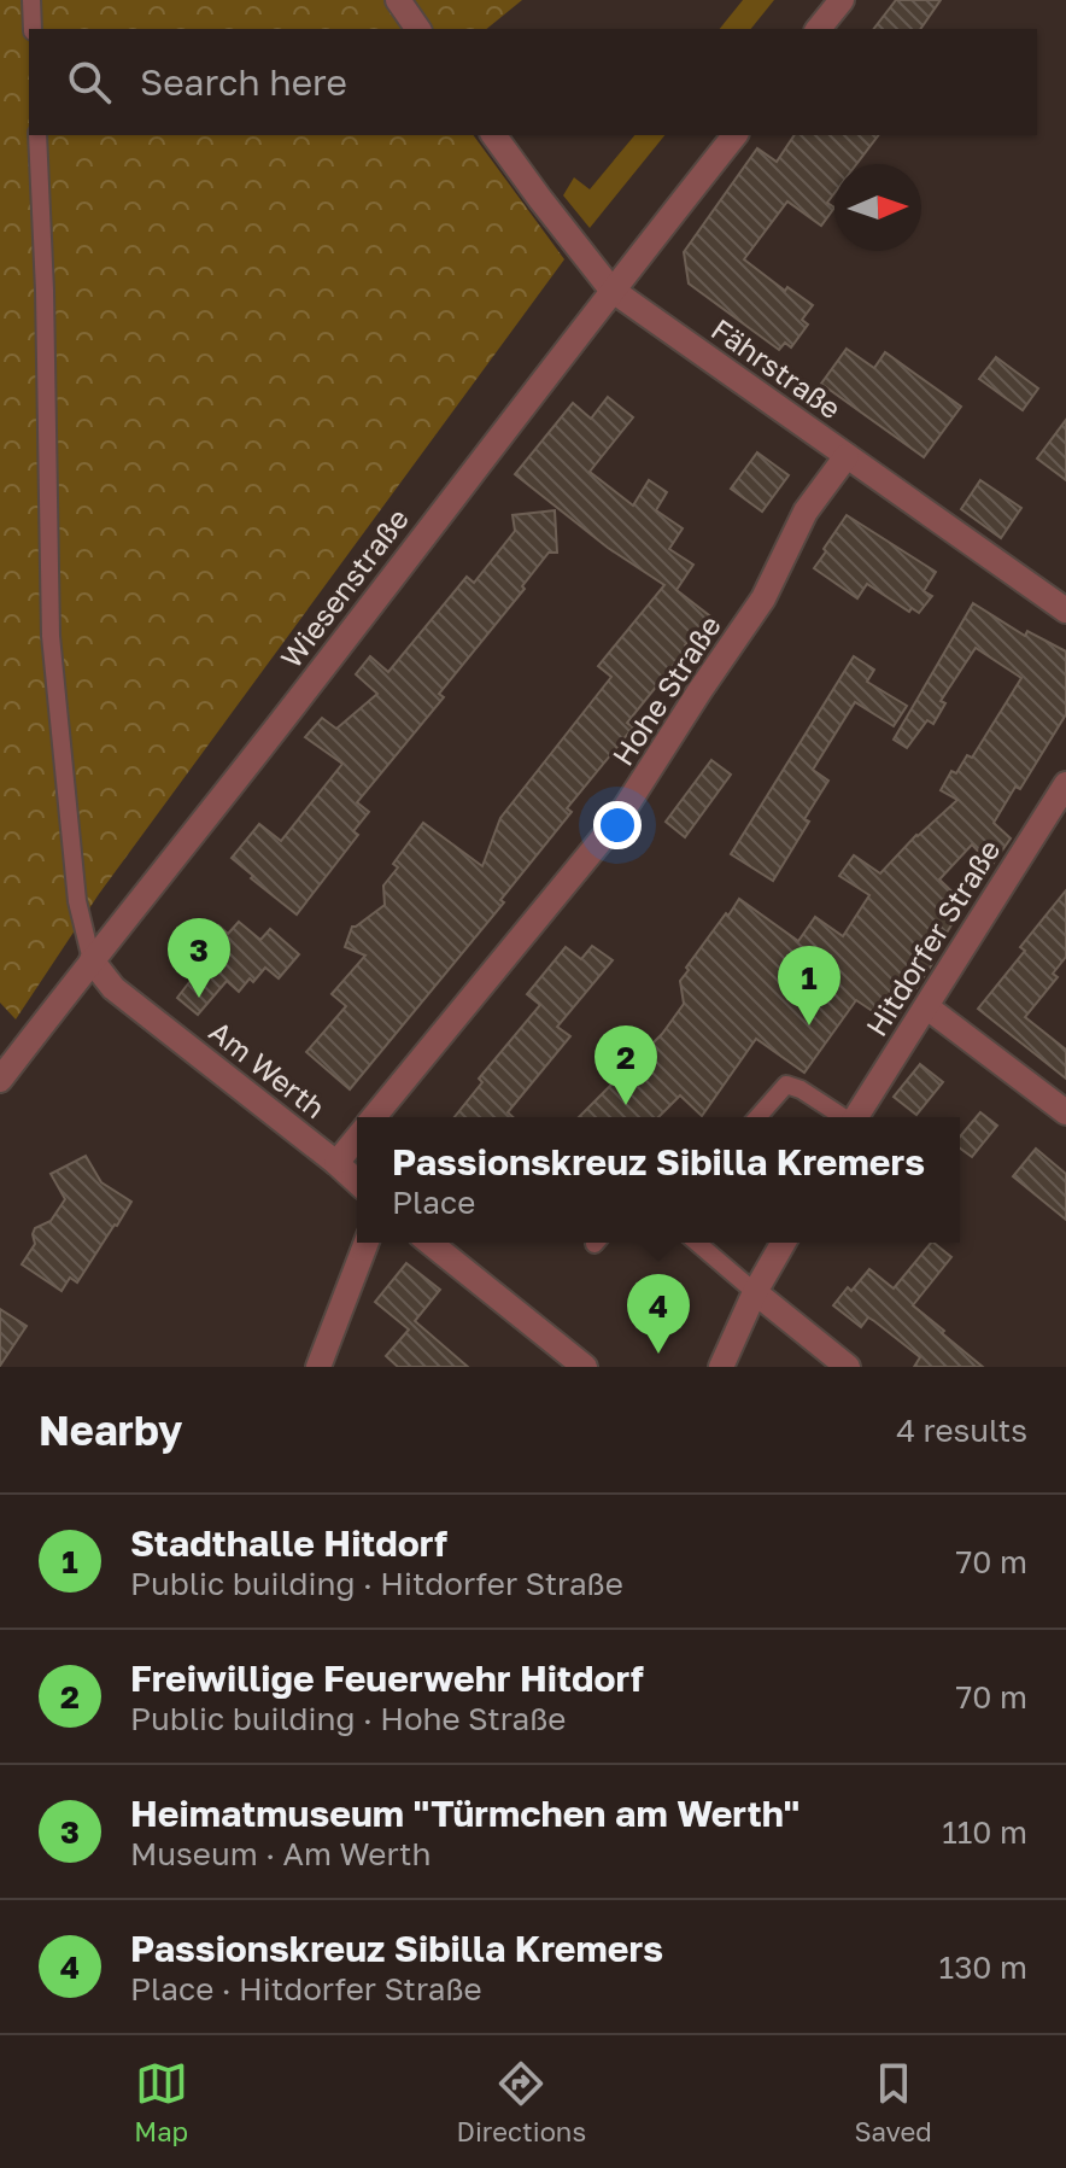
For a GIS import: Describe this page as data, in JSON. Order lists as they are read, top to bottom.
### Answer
{
  "streets": {
    "street": [
      "Fährstraße",
      "Wiesenstraße",
      "Hohe Straße",
      "Hitdorfer Straße",
      "Am Werth"
    ]
  },
  "crossings": [
    ["Fährstraße", "Wiesenstraße"],
    ["Fährstraße", "Hohe Straße"],
    ["Wiesenstraße", "Am Werth"],
    ["Hohe Straße", "Am Werth"]
  ],
  "north": "right",
  "page": {
    "search": "Search here",
    "pins": [
      "3",
      "1",
      "2",
      "4"
    ],
    "popup": ["Passionskreuz Sibilla Kremers", "Place"],
    "heading": ["Nearby", "4 results"],
    "list": [
      {
        "mark": "1",
        "name": "Stadthalle Hitdorf",
        "note": "Public building · Hitdorfer Straße",
        "value": "70 m"
      },
      {
        "mark": "2",
        "name": "Freiwillige Feuerwehr Hitdorf",
        "note": "Public building · Hohe Straße",
        "value": "70 m"
      },
      {
        "mark": "3",
        "name": "Heimatmuseum \"Türmchen am Werth\"",
        "note": "Museum · Am Werth",
        "value": "110 m"
      },
      {
        "mark": "4",
        "name": "Passionskreuz Sibilla Kremers",
        "note": "Place · Hitdorfer Straße",
        "value": "130 m"
      }
    ],
    "nav": ["Map", "Directions", "Saved"]
  }
}
